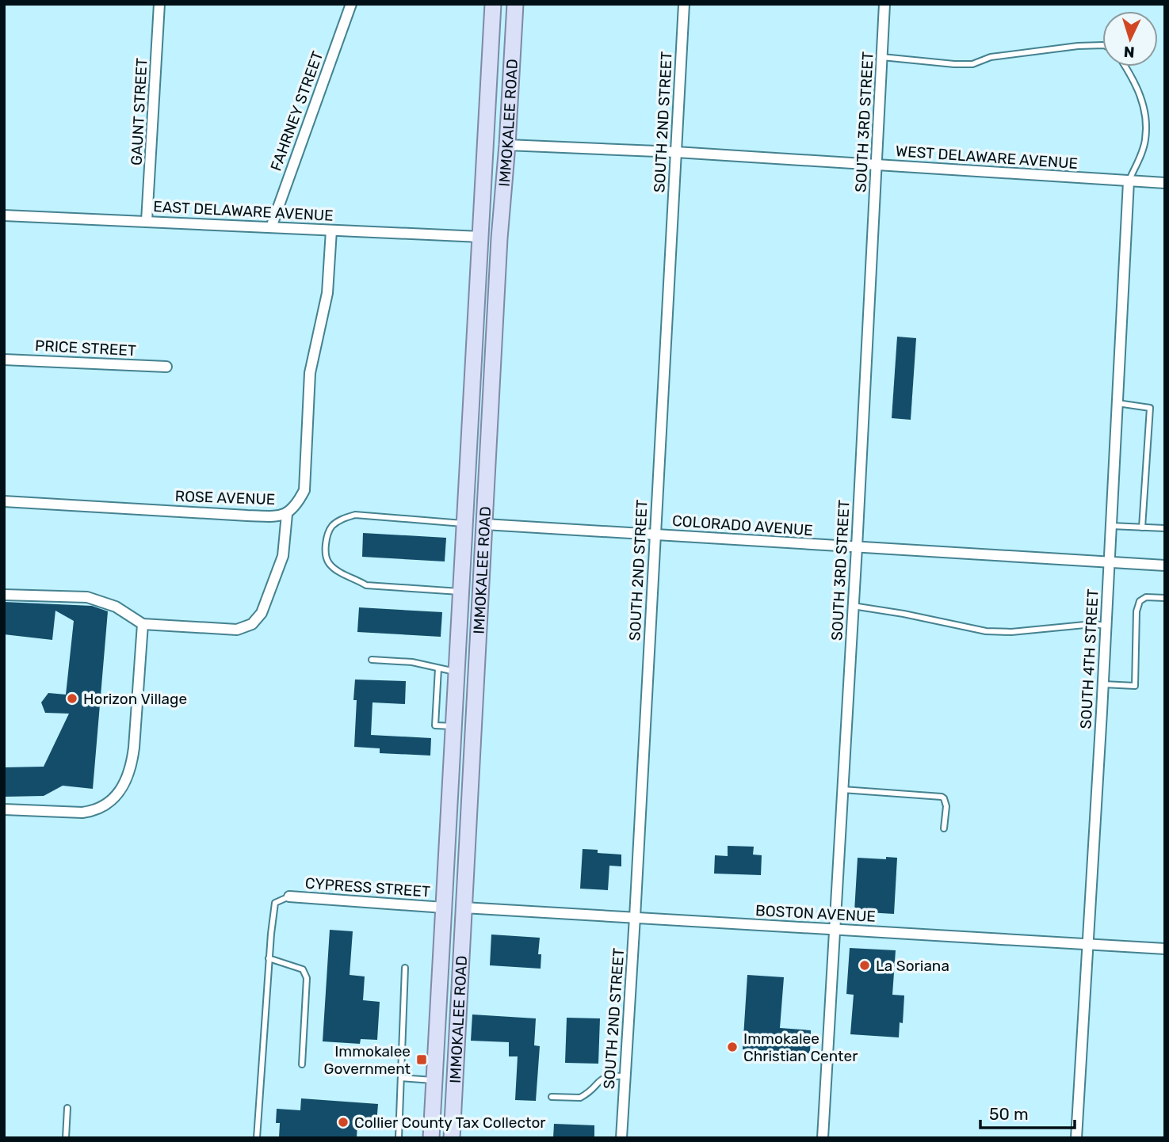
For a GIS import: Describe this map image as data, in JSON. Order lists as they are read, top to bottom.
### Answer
{
  "streets": {
    "main road": ["IMMOKALEE ROAD"],
    "street": [
      "FAHRNEY STREET",
      "GAUNT STREET",
      "SOUTH 2ND STREET",
      "SOUTH 3RD STREET",
      "WEST DELAWARE AVENUE",
      "EAST DELAWARE AVENUE",
      "PRICE STREET",
      "ROSE AVENUE",
      "COLORADO AVENUE",
      "SOUTH 4TH STREET",
      "CYPRESS STREET",
      "BOSTON AVENUE"
    ]
  },
  "crossings": [
    ["FAHRNEY STREET", "EAST DELAWARE AVENUE"],
    ["GAUNT STREET", "EAST DELAWARE AVENUE"],
    ["SOUTH 2ND STREET", "WEST DELAWARE AVENUE"],
    ["SOUTH 2ND STREET", "COLORADO AVENUE"],
    ["SOUTH 2ND STREET", "BOSTON AVENUE"],
    ["SOUTH 3RD STREET", "WEST DELAWARE AVENUE"],
    ["SOUTH 3RD STREET", "COLORADO AVENUE"],
    ["SOUTH 3RD STREET", "BOSTON AVENUE"],
    ["IMMOKALEE ROAD", "WEST DELAWARE AVENUE"],
    ["IMMOKALEE ROAD", "EAST DELAWARE AVENUE"],
    ["IMMOKALEE ROAD", "COLORADO AVENUE"],
    ["IMMOKALEE ROAD", "CYPRESS STREET"],
    ["IMMOKALEE ROAD", "BOSTON AVENUE"],
    ["WEST DELAWARE AVENUE", "SOUTH 4TH STREET"],
    ["EAST DELAWARE AVENUE", "ROSE AVENUE"],
    ["COLORADO AVENUE", "SOUTH 4TH STREET"],
    ["SOUTH 4TH STREET", "BOSTON AVENUE"]
  ],
  "places": {
    "other": [
      "Horizon Village",
      "La Soriana",
      "Immokalee Christian Center",
      "Collier County Tax Collector"
    ],
    "transit": ["Immokalee Government"]
  },
  "scale_bar": "50 m",
  "north": "bottom"
}
